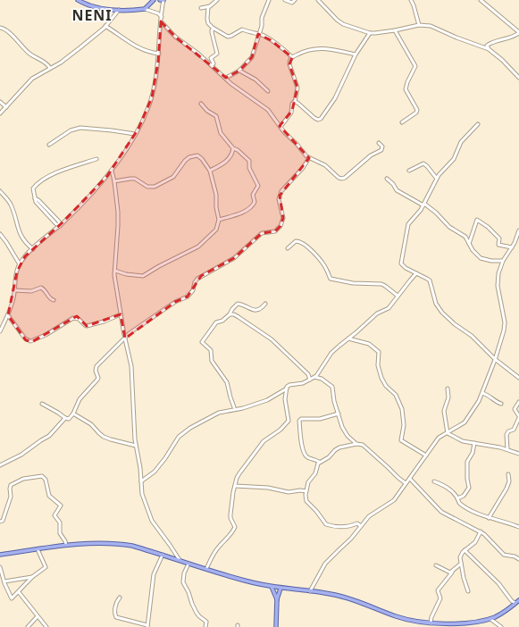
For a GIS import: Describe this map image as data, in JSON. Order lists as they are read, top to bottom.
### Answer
{
  "districts": ["NENI"]
}
